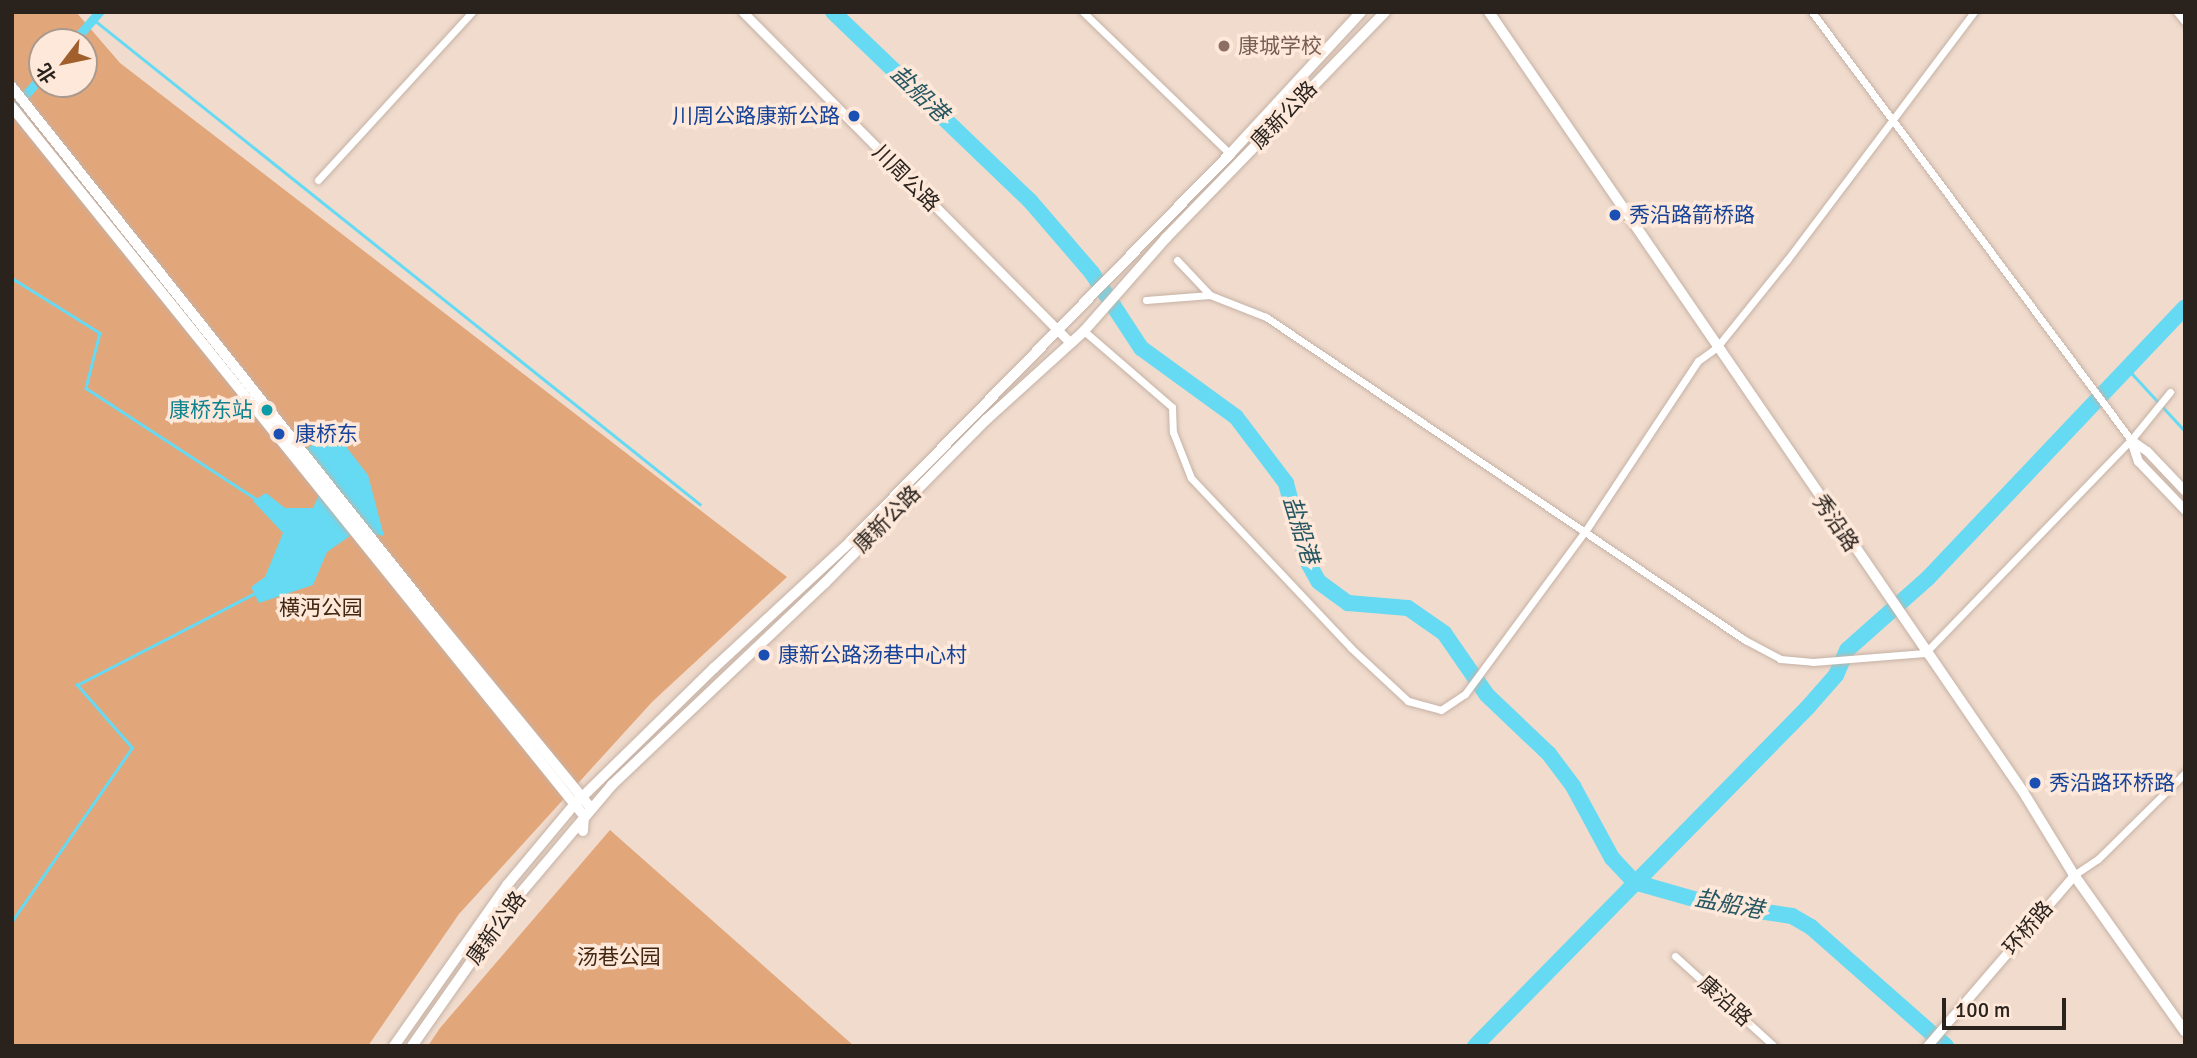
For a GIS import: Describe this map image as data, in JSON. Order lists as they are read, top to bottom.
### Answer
{
  "streets": {
    "main road": ["康新公路", "秀沿路"],
    "street": ["川周公路", "环桥路", "康沿路"]
  },
  "crossings": [
    ["康新公路", "川周公路"],
    ["秀沿路", "环桥路"]
  ],
  "water": ["盐船港"],
  "parks": ["横沔公园", "汤巷公园"],
  "places": [
    "康城学校",
    "川周公路康新公路",
    "秀沿路箭桥路",
    "康桥东站",
    "康桥东",
    "康新公路汤巷中心村",
    "秀沿路环桥路"
  ],
  "scale_bar": "100 m",
  "north": "bottom left"
}
